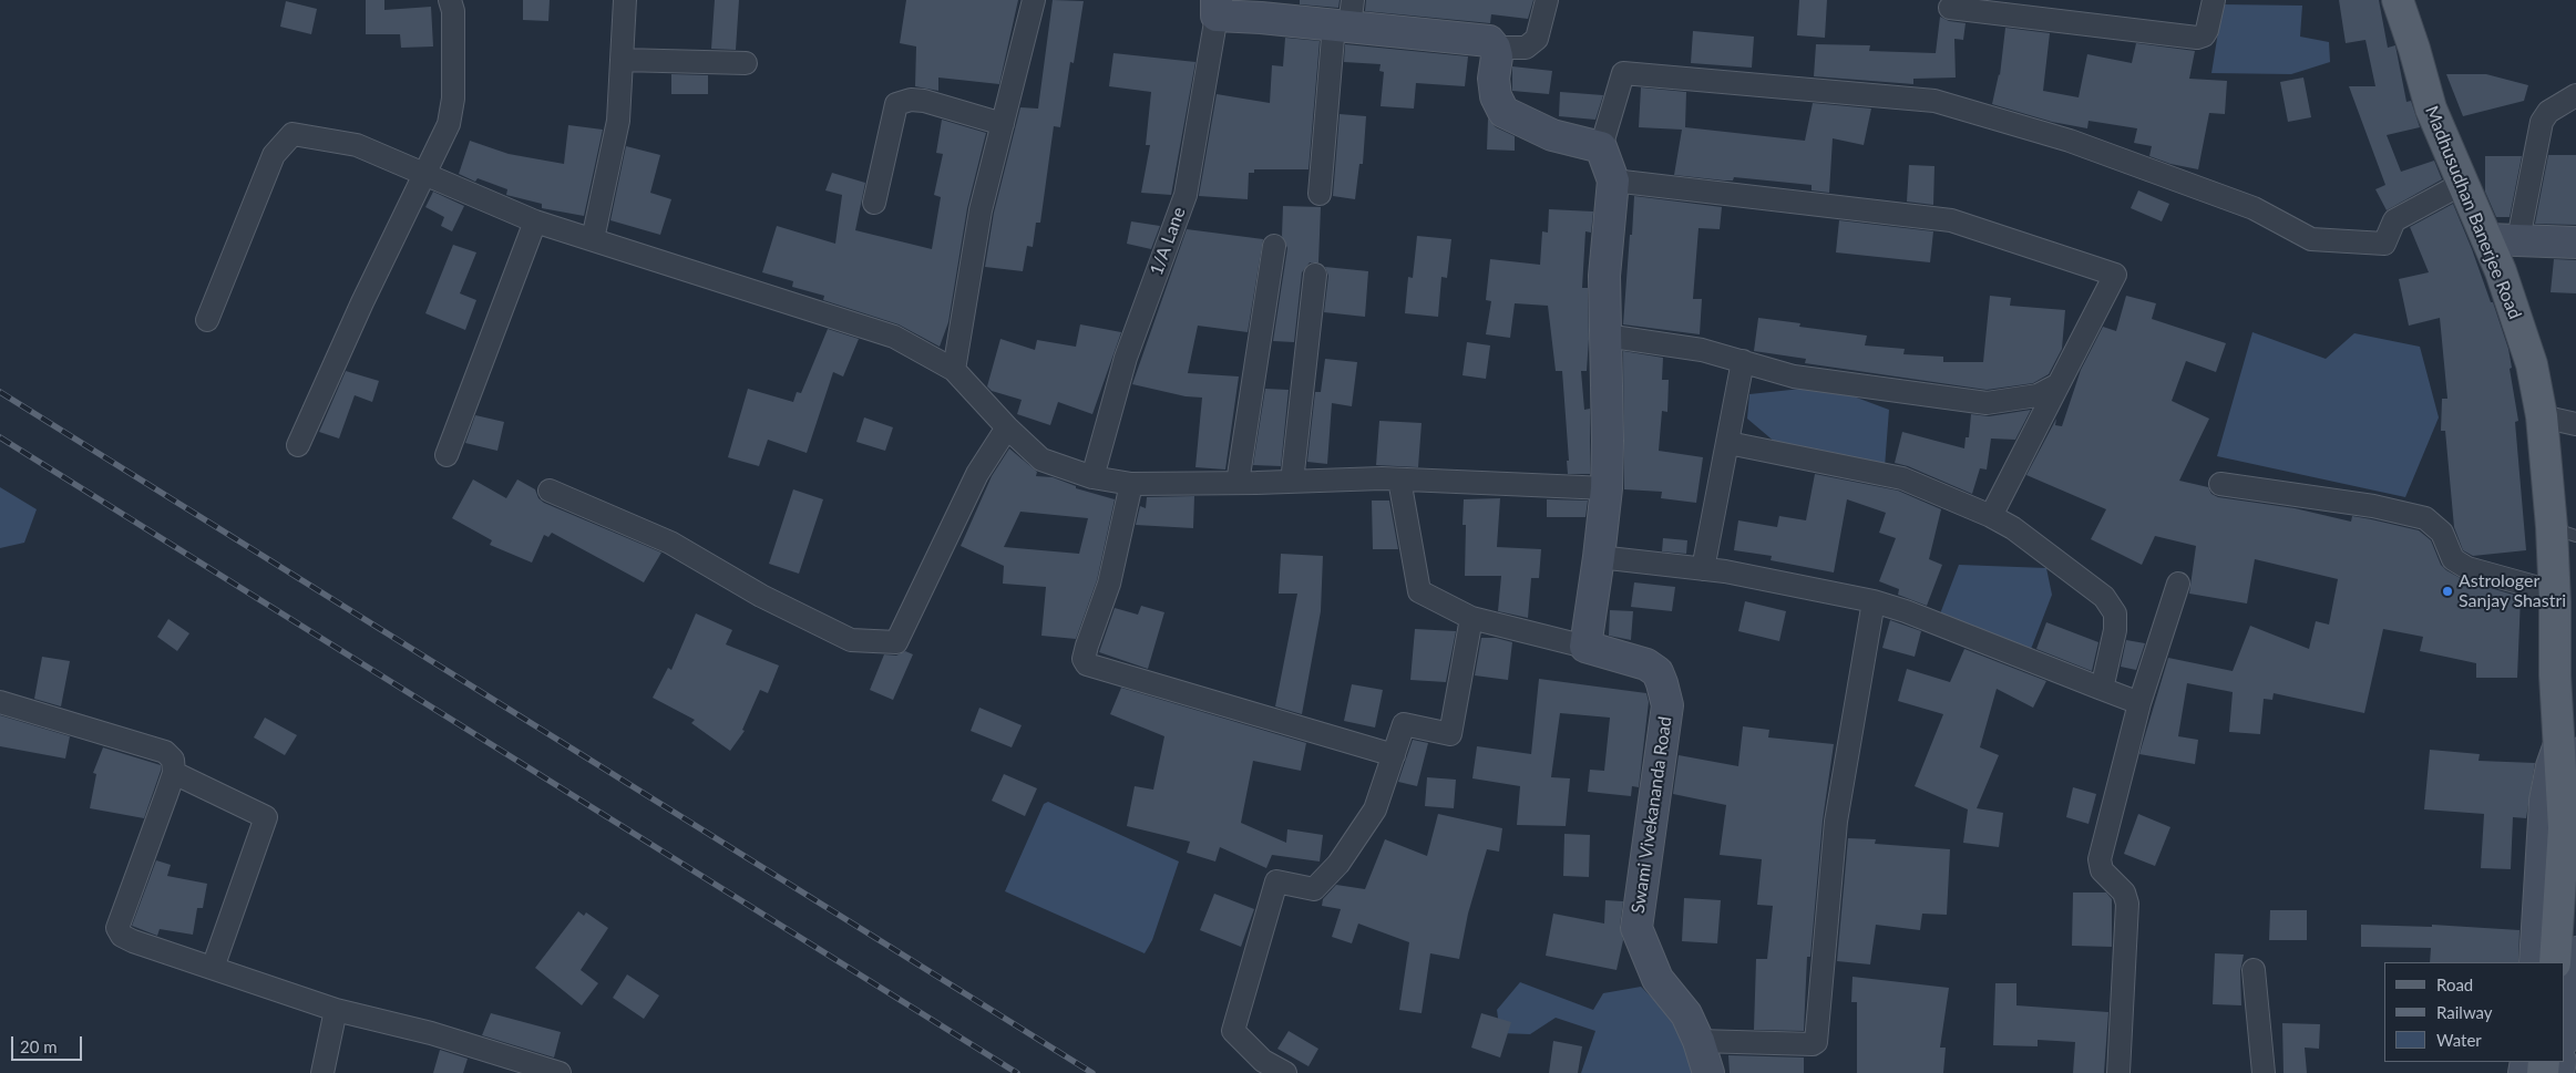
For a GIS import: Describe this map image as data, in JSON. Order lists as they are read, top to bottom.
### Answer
{
  "streets": {
    "main road": ["Madhusudhan Banerjee Road"],
    "street": ["1/A Lane", "Swami Vivekananda Road"]
  },
  "places": ["Astrologer Sanjay Shastri"],
  "legend": ["Road", "Railway", "Water"],
  "scale_bar": "20 m"
}
